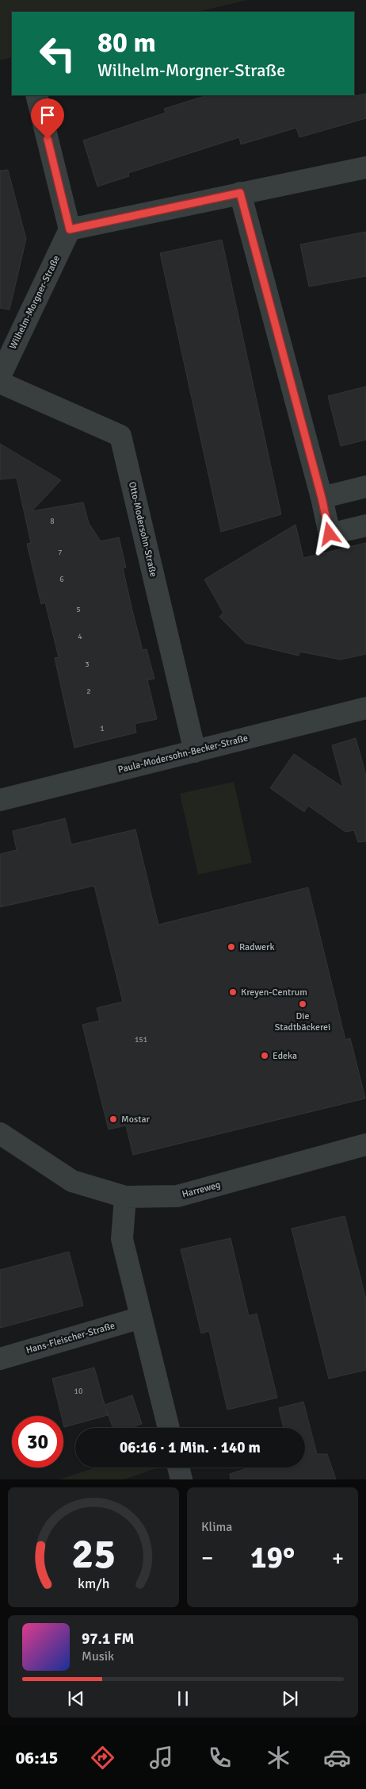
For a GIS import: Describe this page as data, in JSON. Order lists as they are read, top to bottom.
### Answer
{
  "streets": {
    "street": [
      "Wilhelm-Morgner-Straße",
      "Otto-Modersohn-Straße",
      "Paula-Modersohn-Becker-Straße",
      "Harreweg",
      "Hans-Fleischer-Straße"
    ]
  },
  "crossings": [
    ["Otto-Modersohn-Straße", "Paula-Modersohn-Becker-Straße"]
  ],
  "places": [
    "Radwerk",
    "Kreyen-Centrum",
    "Die Stadtbäckerei",
    "Edeka",
    "Mostar"
  ],
  "house_numbers": [
    "8",
    "7",
    "6",
    "5",
    "4",
    "3",
    "2",
    "1",
    "151",
    "10"
  ],
  "page": {
    "turn": ["80 m", "Wilhelm-Morgner-Straße"],
    "limit": "30",
    "trip": "06:16 · 1 Min. · 140 m",
    "tile": "Klima",
    "heat": ["−", "19°", "+"],
    "song": ["97.1 FM", "Musik"],
    "tabs": "06:15",
    "gauge": ["25", "km/h"]
  }
}
